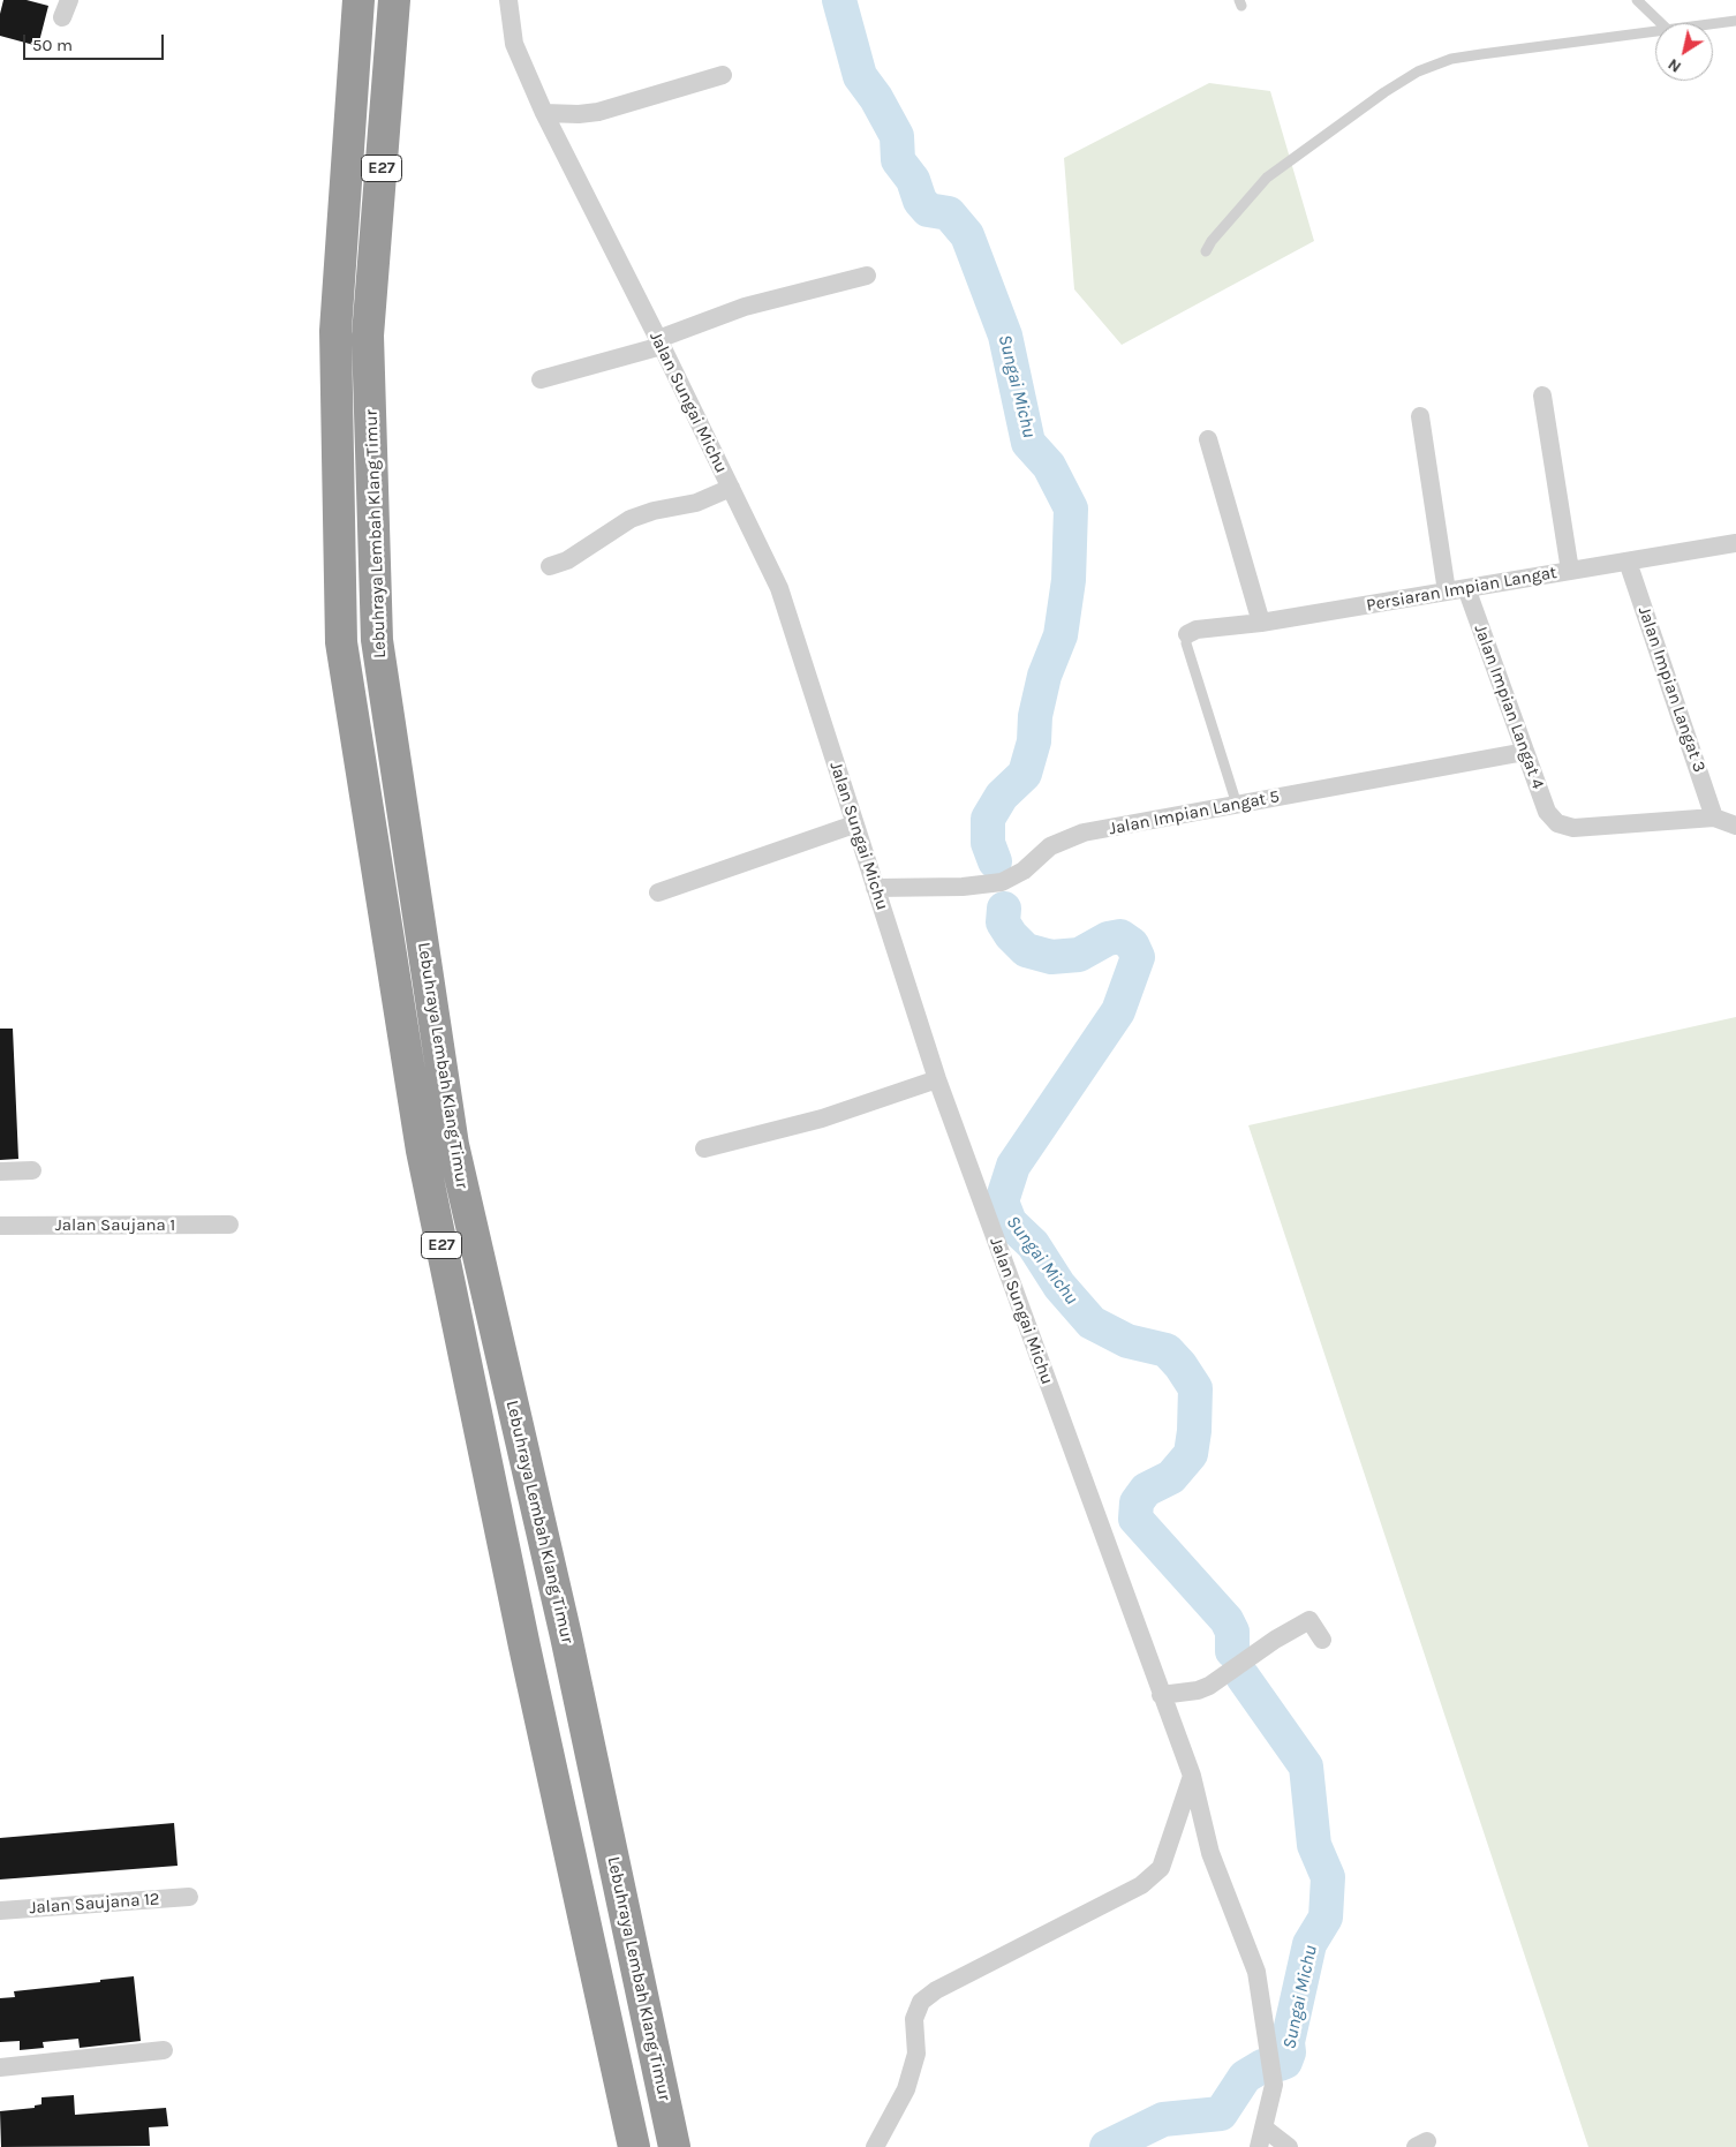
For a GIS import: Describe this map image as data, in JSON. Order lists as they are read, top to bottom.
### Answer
{
  "streets": {
    "highway": ["E27", "Lebuhraya Lembah Klang Timur"],
    "street": [
      "Jalan Sungai Michu",
      "Persiaran Impian Langat",
      "Jalan Impian Langat 3",
      "Jalan Impian Langat 4",
      "Jalan Impian Langat 5",
      "Jalan Saujana 1",
      "Jalan Saujana 12"
    ]
  },
  "crossings": [
    ["Jalan Sungai Michu", "Jalan Impian Langat 5"],
    ["Persiaran Impian Langat", "Jalan Impian Langat 3"],
    ["Persiaran Impian Langat", "Jalan Impian Langat 4"],
    ["Jalan Impian Langat 3", "Jalan Impian Langat 4"],
    ["Jalan Impian Langat 4", "Jalan Impian Langat 5"]
  ],
  "water": ["Sungai Michu"],
  "scale_bar": "50 m",
  "north": "bottom left"
}
